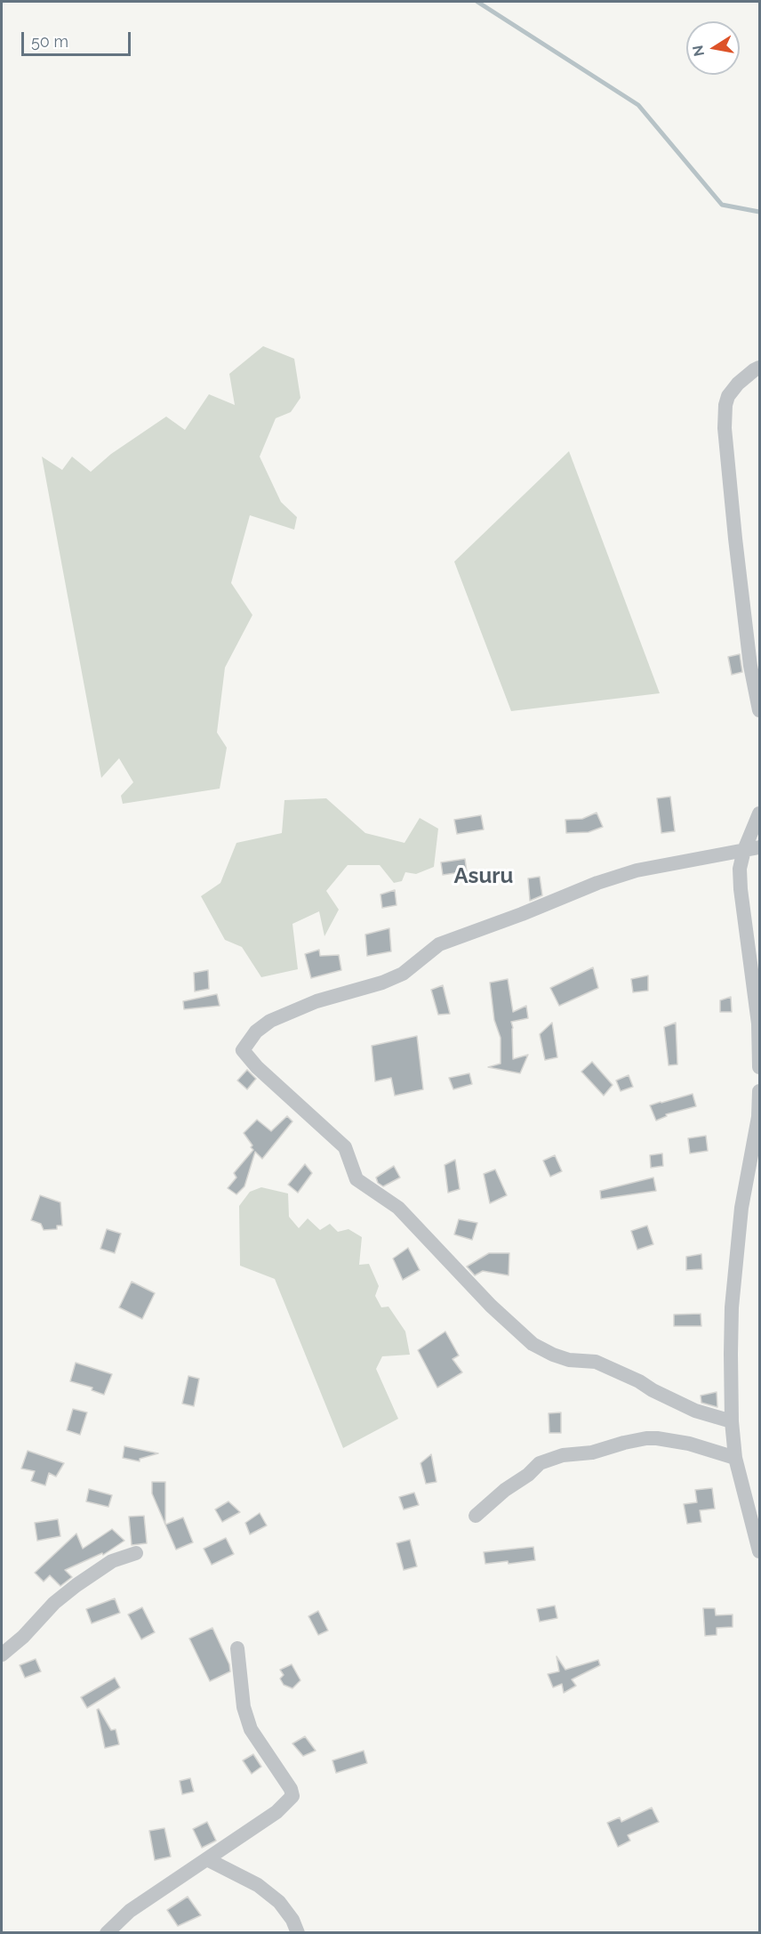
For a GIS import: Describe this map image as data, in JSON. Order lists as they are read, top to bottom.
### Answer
{
  "districts": ["Asuru"],
  "scale_bar": "50 m",
  "north": "left"
}
